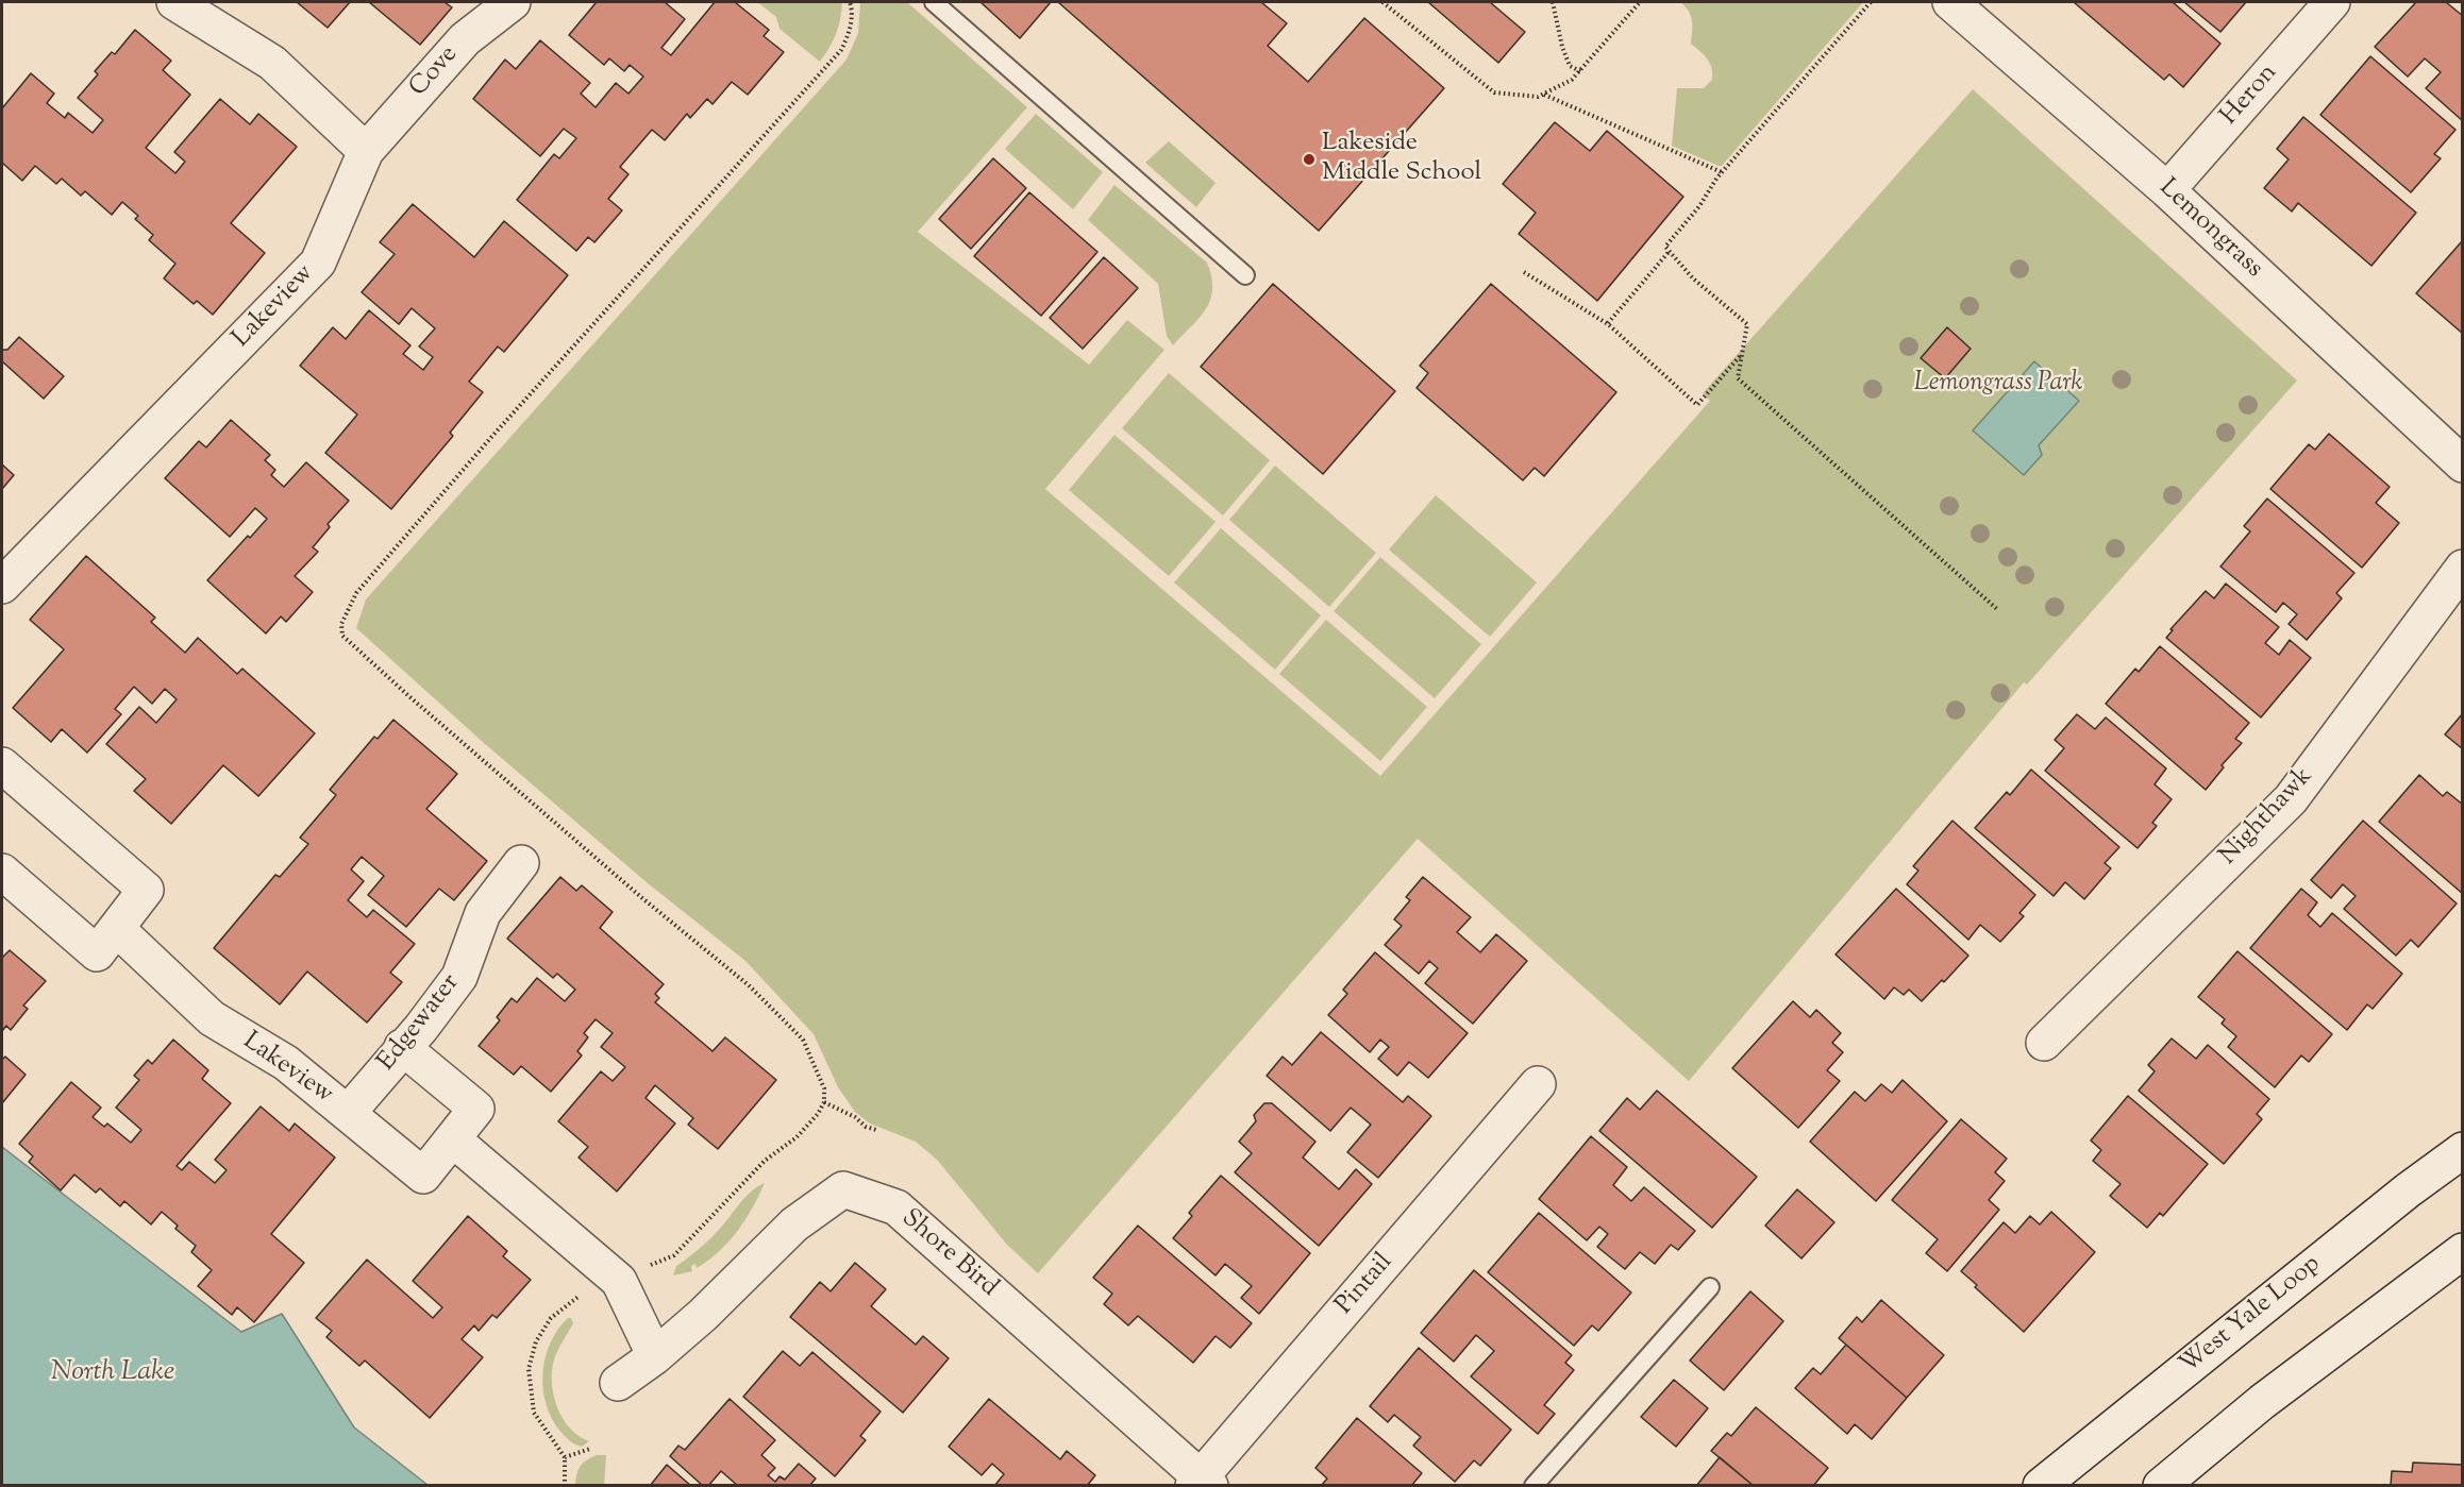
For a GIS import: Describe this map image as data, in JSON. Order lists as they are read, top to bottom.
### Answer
{
  "streets": {
    "street": [
      "Cove",
      "Heron",
      "Lemongrass",
      "Lakeview",
      "Nighthawk",
      "Edgewater",
      "Shore Bird",
      "Pintail",
      "West Yale Loop"
    ]
  },
  "crossings": [
    ["Cove", "Lakeview"],
    ["Heron", "Lemongrass"],
    ["Lakeview", "Edgewater"],
    ["Shore Bird", "Pintail"]
  ],
  "water": ["North Lake"],
  "parks": ["Lemongrass Park"],
  "places": ["Lakeside Middle School"]
}
